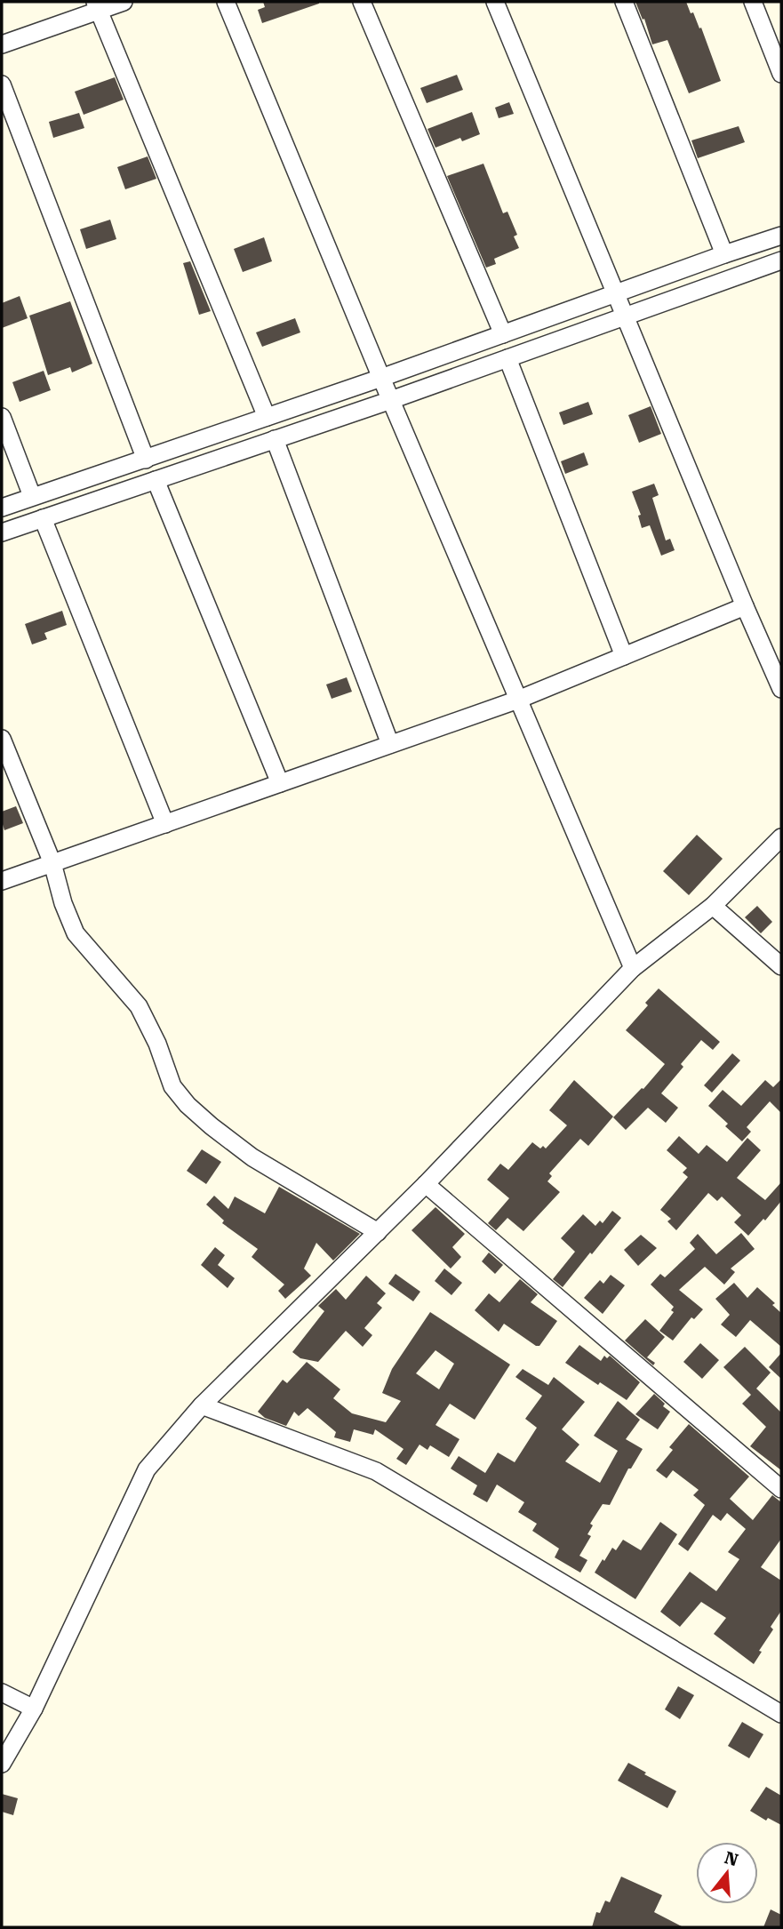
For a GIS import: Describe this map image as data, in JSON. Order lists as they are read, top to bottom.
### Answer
{
  "north": "top"
}
